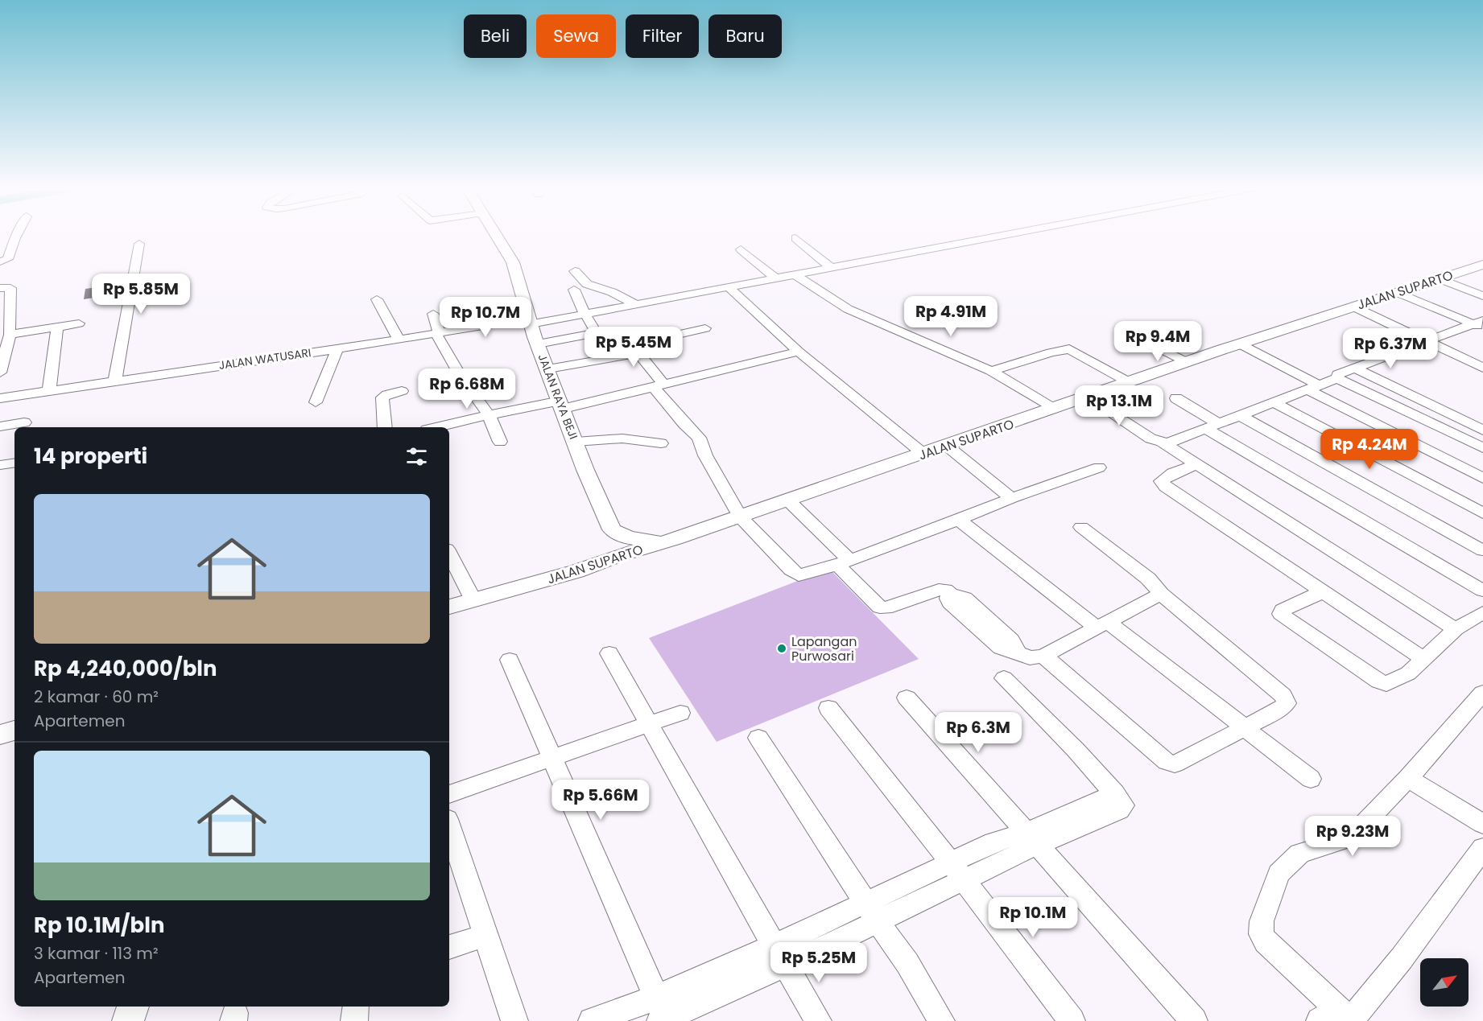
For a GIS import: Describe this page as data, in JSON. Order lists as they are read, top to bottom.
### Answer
{
  "streets": {
    "street": ["JALAN SUPARTO", "JALAN WATUSARI", "JALAN RAYA BEJI"]
  },
  "crossings": [
    ["JALAN WATUSARI", "JALAN RAYA BEJI"]
  ],
  "places": ["Lapangan Purwosari"],
  "north": "top right",
  "page": {
    "chip": [
      "Beli",
      "Sewa",
      "Filter",
      "Baru"
    ],
    "price": [
      "Rp 5.85M",
      "Rp 4.91M",
      "Rp 10.7M",
      "Rp 9.4M",
      "Rp 5.45M",
      "Rp 6.37M",
      "Rp 6.68M",
      "Rp 13.1M",
      "Rp 4.24M",
      "Rp 6.3M",
      "Rp 5.66M",
      "Rp 9.23M",
      "Rp 10.1M",
      "Rp 5.25M"
    ],
    "heading": "14 properti",
    "list": [
      {
        "name": "Rp 4,240,000/bln",
        "note": "2 kamar · 60 m² · Apartemen"
      },
      {
        "name": "Rp 10.1M/bln",
        "note": "3 kamar · 113 m² · Apartemen"
      }
    ]
  }
}
